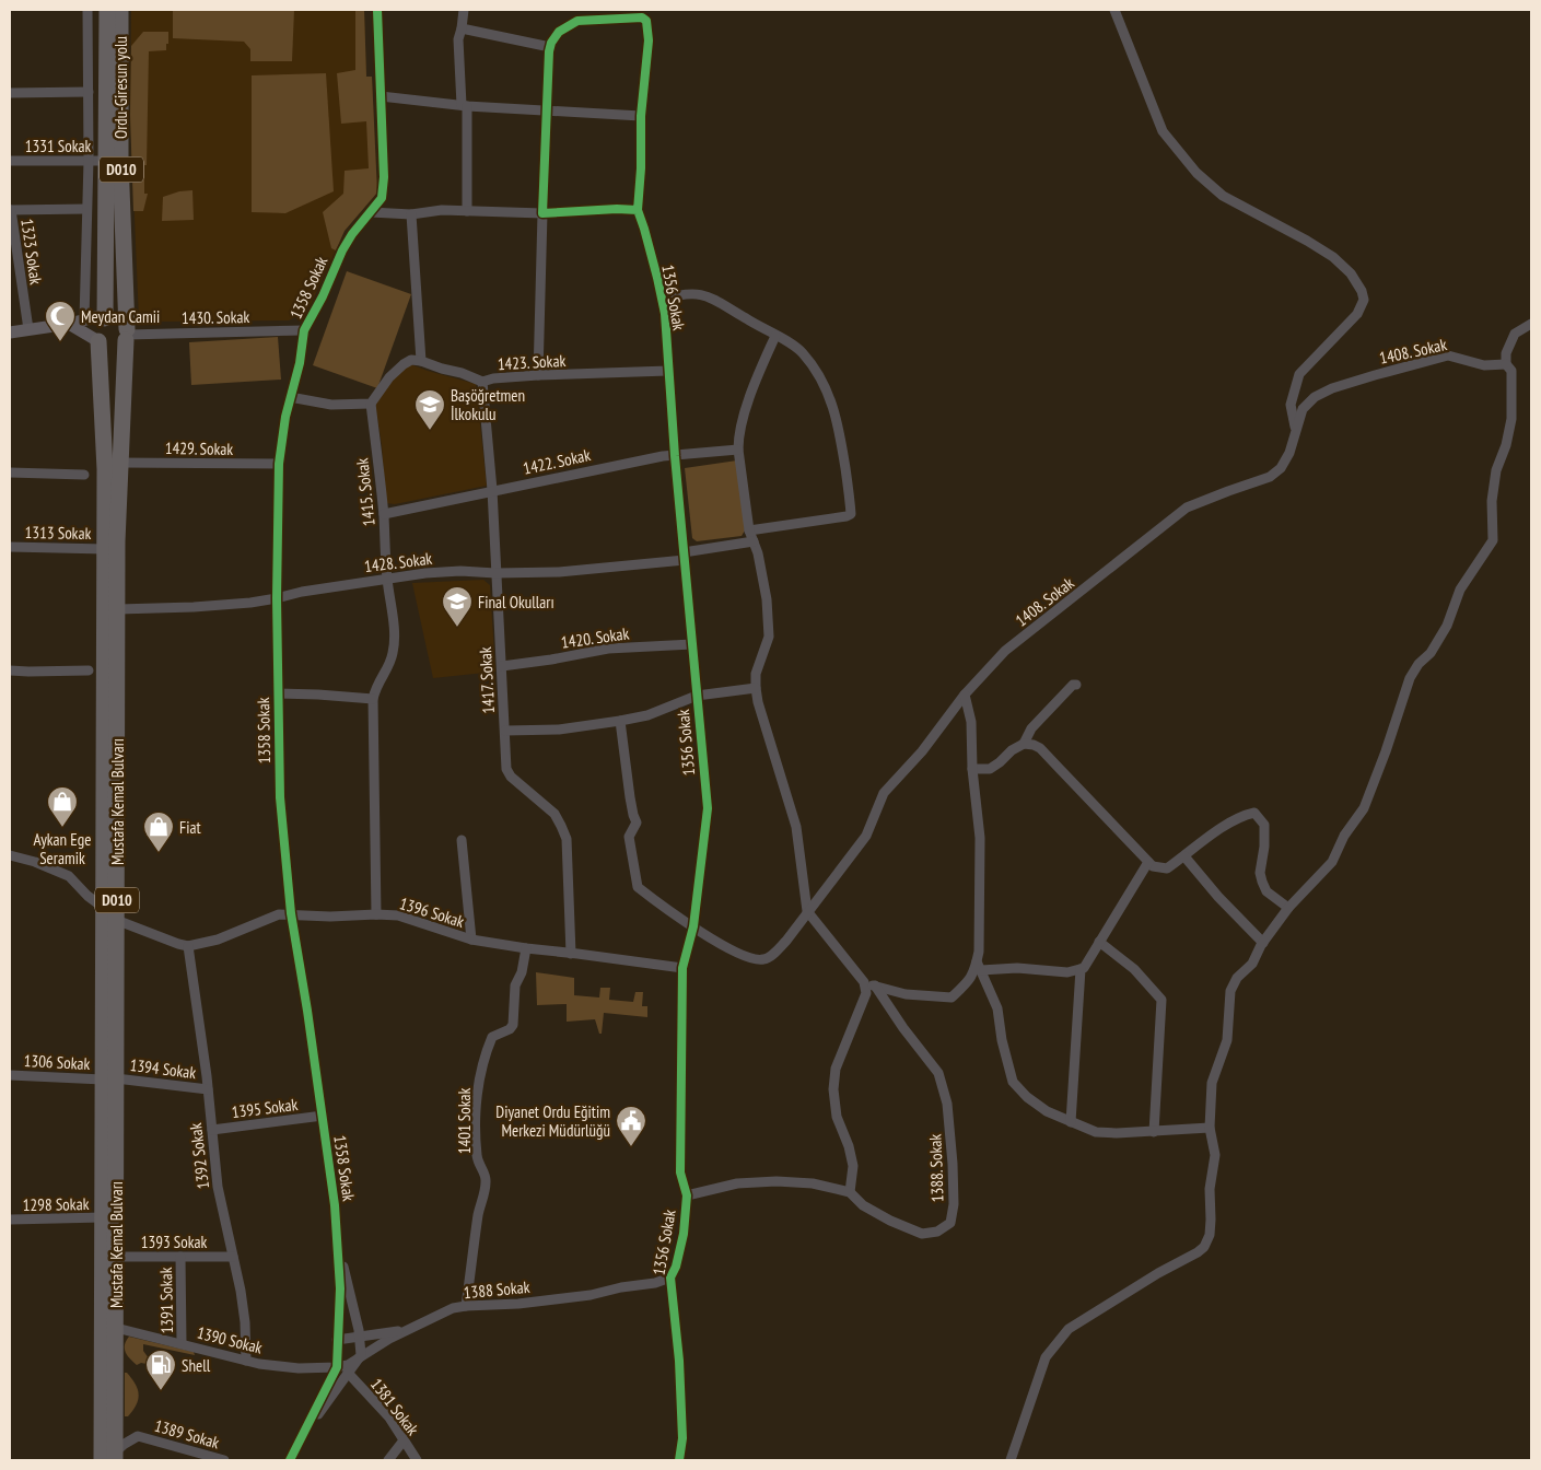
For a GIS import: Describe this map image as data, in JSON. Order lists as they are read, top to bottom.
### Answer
{
  "streets": {
    "highway": ["Ordu-Giresun yolu", "D010", "Mustafa Kemal Bulvarı"],
    "street": [
      "1331 Sokak",
      "1323 Sokak",
      "1358 Sokak",
      "1356 Sokak",
      "1430. Sokak",
      "1408. Sokak",
      "1423. Sokak",
      "1429. Sokak",
      "1422. Sokak",
      "1415. Sokak",
      "1313 Sokak",
      "1428. Sokak",
      "1420. Sokak",
      "1417. Sokak",
      "1396 Sokak",
      "1306 Sokak",
      "1394 Sokak",
      "1395 Sokak",
      "1401 Sokak",
      "1392 Sokak",
      "1388. Sokak",
      "1298 Sokak",
      "1393 Sokak",
      "1388 Sokak",
      "1391 Sokak",
      "1390 Sokak",
      "1381 Sokak",
      "1389 Sokak"
    ]
  },
  "crossings": [
    ["Ordu-Giresun yolu", "1331 Sokak"],
    ["Ordu-Giresun yolu", "1430. Sokak"],
    ["Ordu-Giresun yolu", "Mustafa Kemal Bulvarı"],
    ["1358 Sokak", "1430. Sokak"],
    ["1358 Sokak", "1429. Sokak"],
    ["1358 Sokak", "1428. Sokak"],
    ["1358 Sokak", "1396 Sokak"],
    ["1358 Sokak", "1395 Sokak"],
    ["1358 Sokak", "1388 Sokak"],
    ["1358 Sokak", "1390 Sokak"],
    ["1356 Sokak", "1408. Sokak"],
    ["1356 Sokak", "1423. Sokak"],
    ["1356 Sokak", "1422. Sokak"],
    ["1356 Sokak", "1428. Sokak"],
    ["1356 Sokak", "1420. Sokak"],
    ["1356 Sokak", "1396 Sokak"],
    ["1356 Sokak", "1388. Sokak"],
    ["1356 Sokak", "1388 Sokak"],
    ["1430. Sokak", "Mustafa Kemal Bulvarı"],
    ["1423. Sokak", "1417. Sokak"],
    ["1429. Sokak", "Mustafa Kemal Bulvarı"],
    ["1422. Sokak", "1415. Sokak"],
    ["1422. Sokak", "1417. Sokak"],
    ["1415. Sokak", "1428. Sokak"],
    ["1313 Sokak", "Mustafa Kemal Bulvarı"],
    ["1428. Sokak", "1417. Sokak"],
    ["1428. Sokak", "Mustafa Kemal Bulvarı"],
    ["1420. Sokak", "1417. Sokak"],
    ["1417. Sokak", "1396 Sokak"],
    ["Mustafa Kemal Bulvarı", "1396 Sokak"],
    ["Mustafa Kemal Bulvarı", "1306 Sokak"],
    ["Mustafa Kemal Bulvarı", "1394 Sokak"],
    ["Mustafa Kemal Bulvarı", "1298 Sokak"],
    ["Mustafa Kemal Bulvarı", "1393 Sokak"],
    ["Mustafa Kemal Bulvarı", "1390 Sokak"],
    ["Mustafa Kemal Bulvarı", "1389 Sokak"],
    ["1396 Sokak", "1401 Sokak"],
    ["1396 Sokak", "1392 Sokak"],
    ["1306 Sokak", "1394 Sokak"],
    ["1394 Sokak", "1392 Sokak"],
    ["1395 Sokak", "1392 Sokak"],
    ["1401 Sokak", "1388 Sokak"],
    ["1392 Sokak", "1393 Sokak"],
    ["1392 Sokak", "1390 Sokak"],
    ["1393 Sokak", "1391 Sokak"],
    ["1388 Sokak", "1390 Sokak"],
    ["1391 Sokak", "1390 Sokak"]
  ],
  "places": {
    "mosque": ["Meydan Camii"],
    "school or university": ["Başöğretmen İlkokulu", "Final Okulları"],
    "shop": ["Aykan Ege Seramik", "Fiat"],
    "public building": ["Diyanet Ordu Eğitim Merkezi Müdürlüğü"],
    "fuel station": ["Shell"]
  }
}
